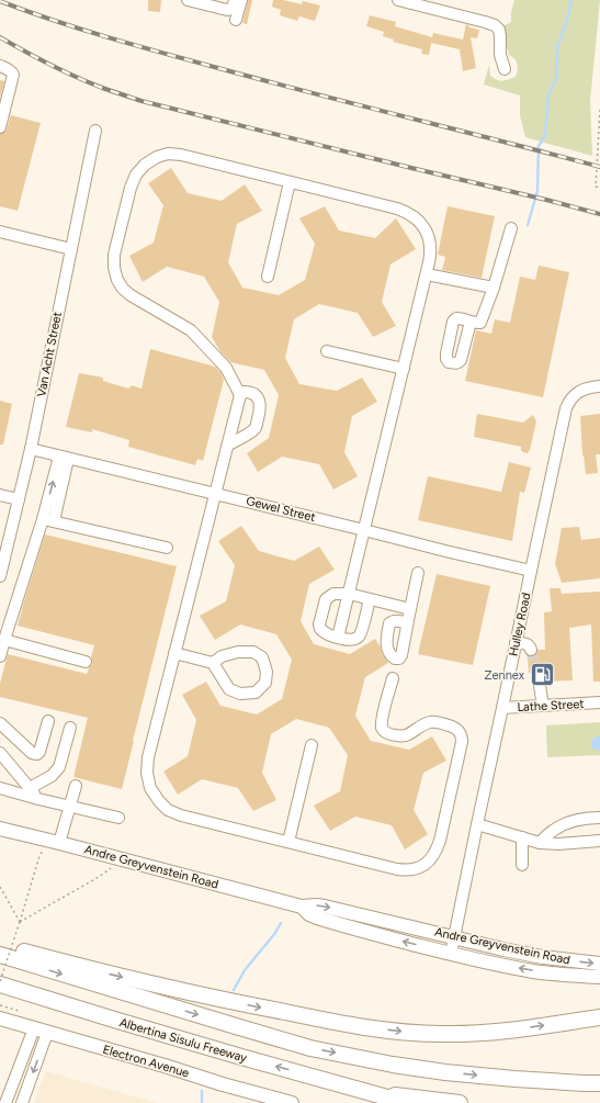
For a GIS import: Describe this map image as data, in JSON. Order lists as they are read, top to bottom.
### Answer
{
  "streets": {
    "highway": ["Albertina Sisulu Freeway"],
    "main road": ["Andre Greyvenstein Road", "Electron Avenue"],
    "street": [
      "Van Acht Street",
      "Gewel Street",
      "Hulley Road",
      "Lathe Street"
    ]
  },
  "crossings": [
    ["Van Acht Street", "Gewel Street"],
    ["Gewel Street", "Hulley Road"],
    ["Hulley Road", "Lathe Street"],
    ["Hulley Road", "Andre Greyvenstein Road"]
  ],
  "places": {
    "fuel station": ["Zennex"]
  }
}
